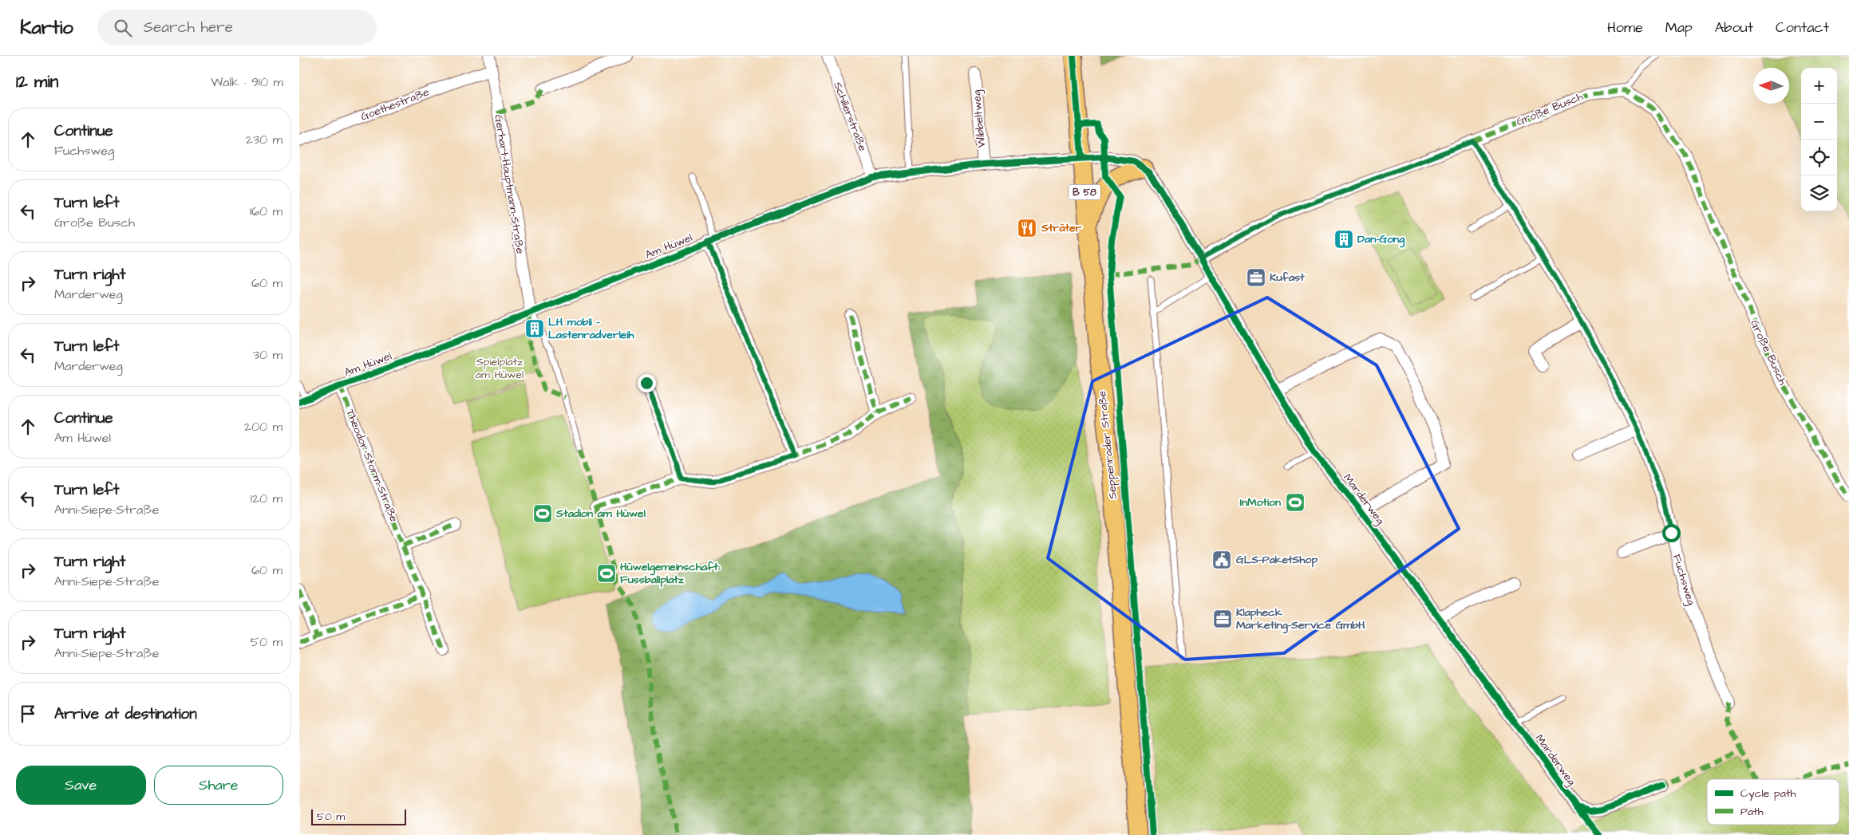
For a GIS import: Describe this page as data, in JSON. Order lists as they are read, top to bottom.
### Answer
{
  "streets": {
    "main road": ["B 58", "Seppenrader Straße"],
    "street": [
      "Goethestraße",
      "Große Busch",
      "Schillerstraße",
      "Wibbeltweg",
      "Gerhart-Hauptmann-Straße",
      "Am Hüwel",
      "Theodor-Storm-Straße",
      "Marderweg",
      "Fuchsweg"
    ]
  },
  "crossings": [
    ["Goethestraße", "Gerhart-Hauptmann-Straße"],
    ["Große Busch", "Marderweg"],
    ["Große Busch", "Fuchsweg"],
    ["Schillerstraße", "Am Hüwel"],
    ["Wibbeltweg", "Am Hüwel"],
    ["Gerhart-Hauptmann-Straße", "Am Hüwel"],
    ["Am Hüwel", "Seppenrader Straße"],
    ["Am Hüwel", "Theodor-Storm-Straße"],
    ["Am Hüwel", "Marderweg"],
    ["Seppenrader Straße", "Marderweg"]
  ],
  "parks": ["Spielplatz am Hüwel"],
  "places": {
    "restaurant": ["Sträter"],
    "building": ["Dan-Gong", "LH mobil - Lastenradverleih"],
    "office": ["Kufast", "Klapheck Marketing-Service GmbH"],
    "sports": ["InMotion", "Stadion am Hüwel", "Hüwelgemeinschaft: Fussballplatz"],
    "public building": ["GLS-PaketShop"]
  },
  "legend": ["Cycle path", "Path"],
  "scale_bar": "50 m",
  "north": "left",
  "page": {
    "header": "Kartio",
    "search": "Search here",
    "nav": [
      "Home",
      "Map",
      "About",
      "Contact"
    ],
    "heading": ["12 min", "Walk · 910 m"],
    "map_buttons": ["+", "−"],
    "list": [
      ["Continue", "Fuchsweg", "230 m"],
      ["Turn left", "Große Busch", "160 m"],
      ["Turn right", "Marderweg", "60 m"],
      ["Turn left", "Marderweg", "30 m"],
      ["Continue", "Am Hüwel", "200 m"],
      ["Turn left", "Anni-Siepe-Straße", "120 m"],
      ["Turn right", "Anni-Siepe-Straße", "60 m"],
      ["Turn right", "Anni-Siepe-Straße", "50 m"],
      "Arrive at destination"
    ],
    "buttons": ["Save", "Share"],
    "scale": "50 m"
  }
}
